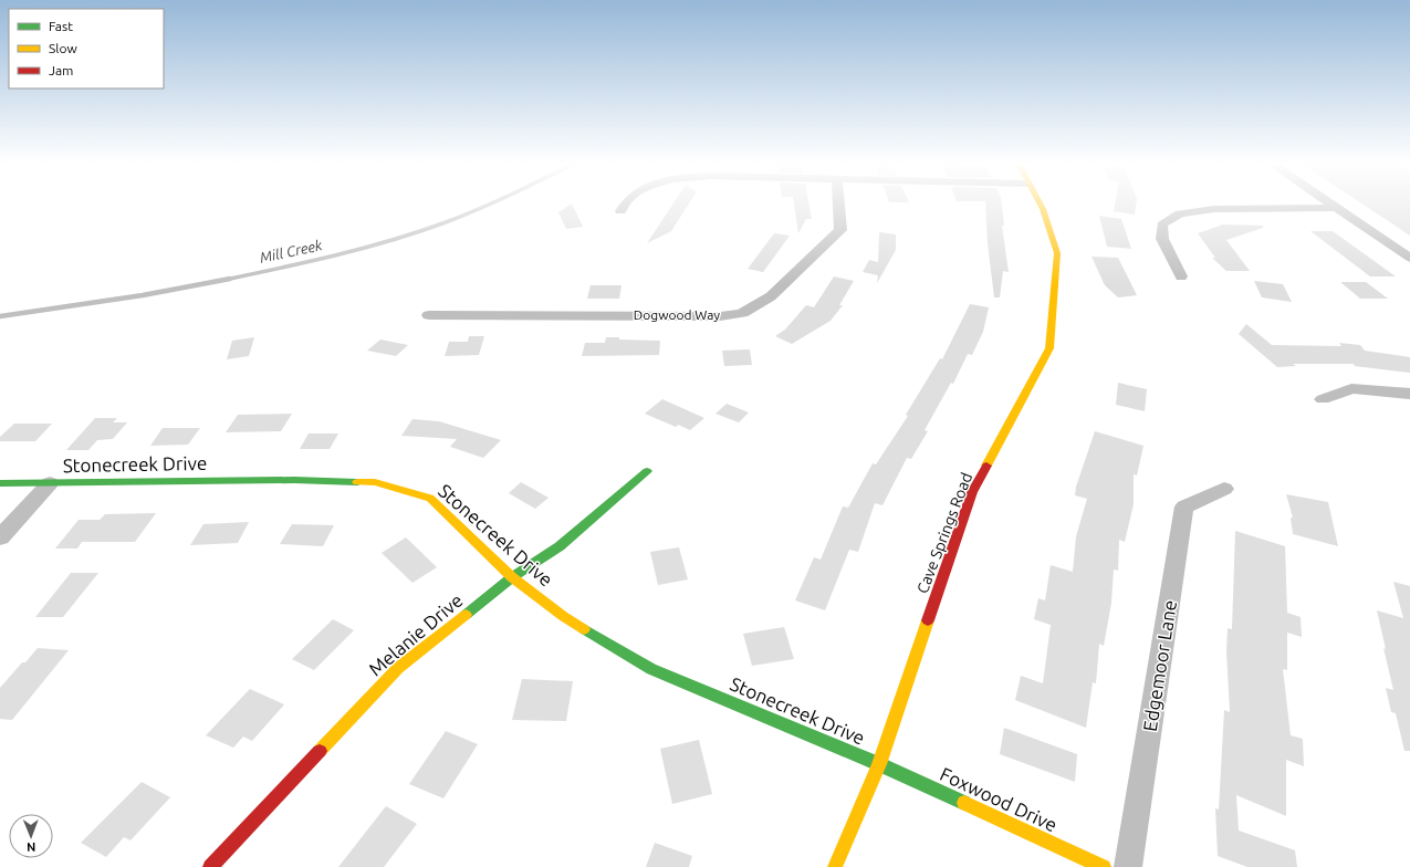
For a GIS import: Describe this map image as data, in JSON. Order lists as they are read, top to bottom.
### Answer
{
  "streets": {
    "street": [
      "Dogwood Way",
      "Stonecreek Drive",
      "Cave Springs Road",
      "Melanie Drive",
      "Edgemoor Lane",
      "Foxwood Drive"
    ]
  },
  "crossings": [
    ["Stonecreek Drive", "Cave Springs Road"],
    ["Stonecreek Drive", "Melanie Drive"],
    ["Stonecreek Drive", "Foxwood Drive"],
    ["Cave Springs Road", "Foxwood Drive"]
  ],
  "water": ["Mill Creek"],
  "legend": ["Fast", "Slow", "Jam"],
  "north": "bottom"
}
